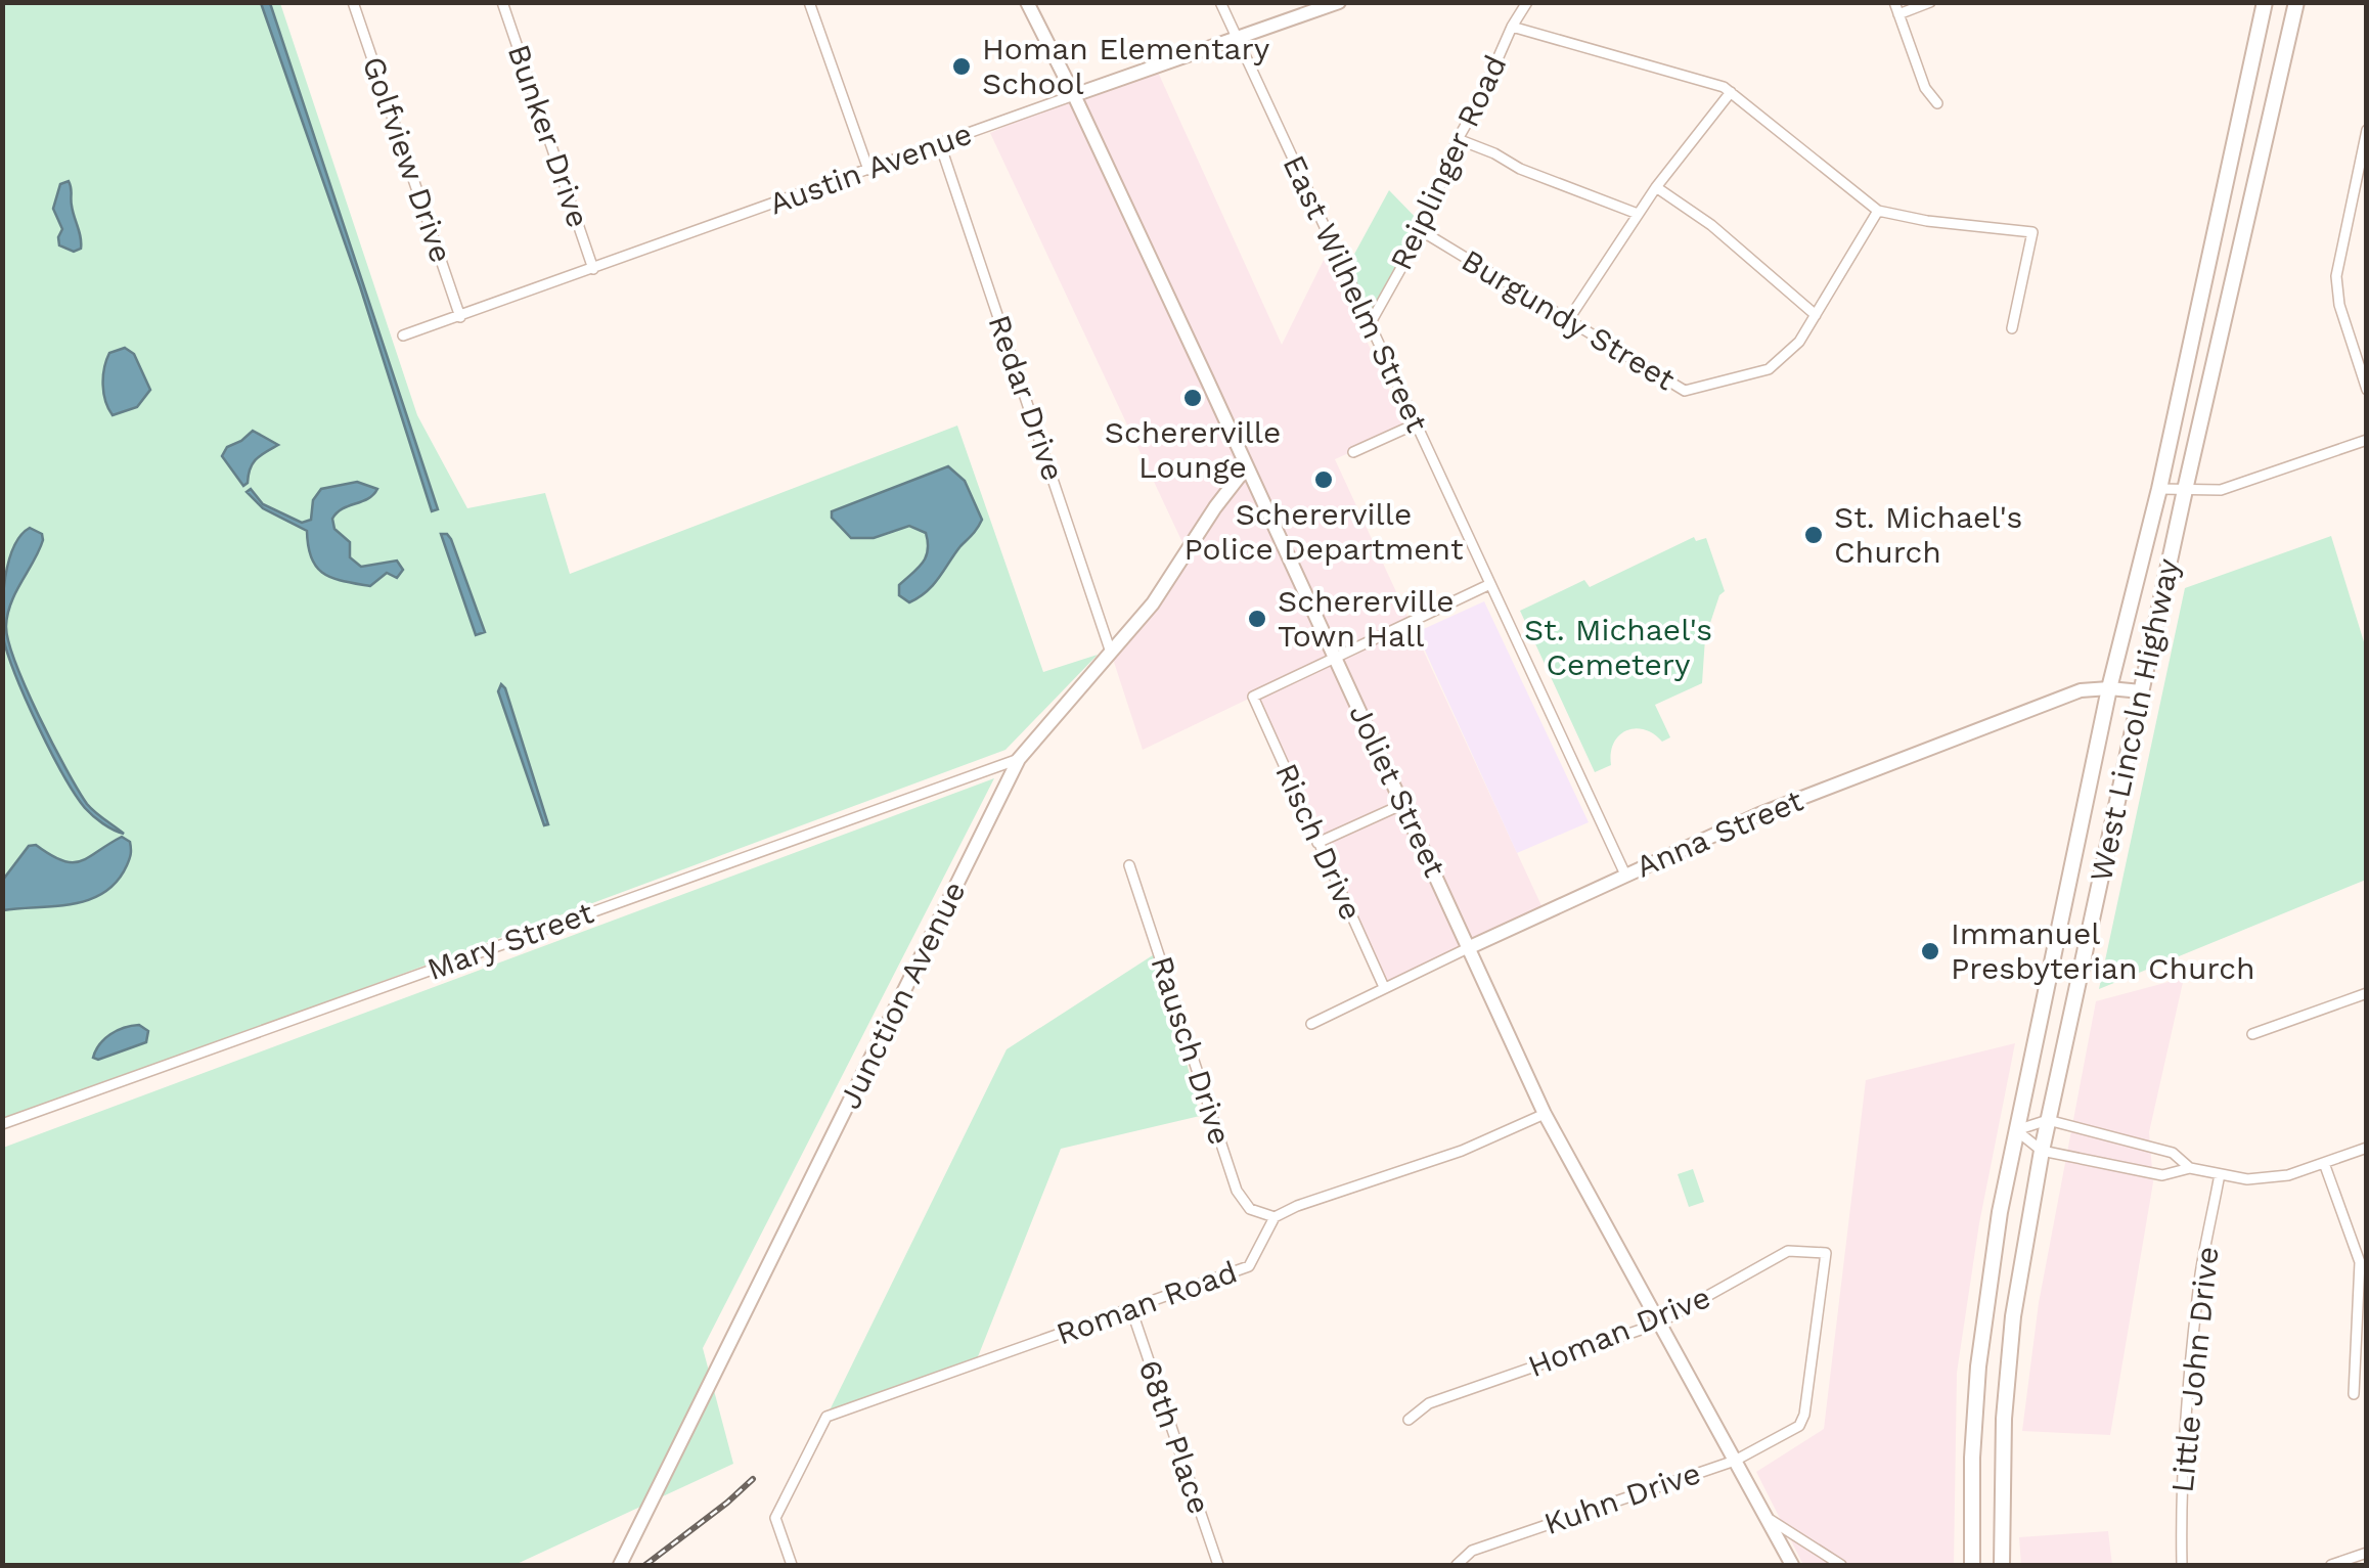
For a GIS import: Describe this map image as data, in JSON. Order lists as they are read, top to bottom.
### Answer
{
  "streets": {
    "main road": ["West Lincoln Highway"],
    "street": [
      "Bunker Drive",
      "Golfview Drive",
      "Reiplinger Road",
      "Austin Avenue",
      "East Wilhelm Street",
      "Burgundy Street",
      "Redar Drive",
      "Joliet Street",
      "Anna Street",
      "Risch Drive",
      "Mary Street",
      "Junction Avenue",
      "Rausch Drive",
      "Roman Road",
      "Homan Drive",
      "Little John Drive",
      "68th Place",
      "Kuhn Drive"
    ]
  },
  "crossings": [
    ["Bunker Drive", "Austin Avenue"],
    ["Golfview Drive", "Austin Avenue"],
    ["Reiplinger Road", "East Wilhelm Street"],
    ["Reiplinger Road", "Burgundy Street"],
    ["Austin Avenue", "East Wilhelm Street"],
    ["Austin Avenue", "Redar Drive"],
    ["Austin Avenue", "Joliet Street"],
    ["East Wilhelm Street", "Anna Street"],
    ["Redar Drive", "Junction Avenue"],
    ["West Lincoln Highway", "Anna Street"],
    ["Joliet Street", "Anna Street"],
    ["Joliet Street", "Risch Drive"],
    ["Joliet Street", "Junction Avenue"],
    ["Joliet Street", "Homan Drive"],
    ["Joliet Street", "Kuhn Drive"],
    ["Anna Street", "Risch Drive"],
    ["Mary Street", "Junction Avenue"],
    ["Rausch Drive", "Roman Road"],
    ["Roman Road", "68th Place"],
    ["Homan Drive", "Kuhn Drive"]
  ],
  "parks": ["St. Michael's Cemetery"],
  "places": [
    "Homan Elementary School",
    "Schererville Lounge",
    "Schererville Police Department",
    "St. Michael's Church",
    "Schererville Town Hall",
    "Immanuel Presbyterian Church"
  ]
}
